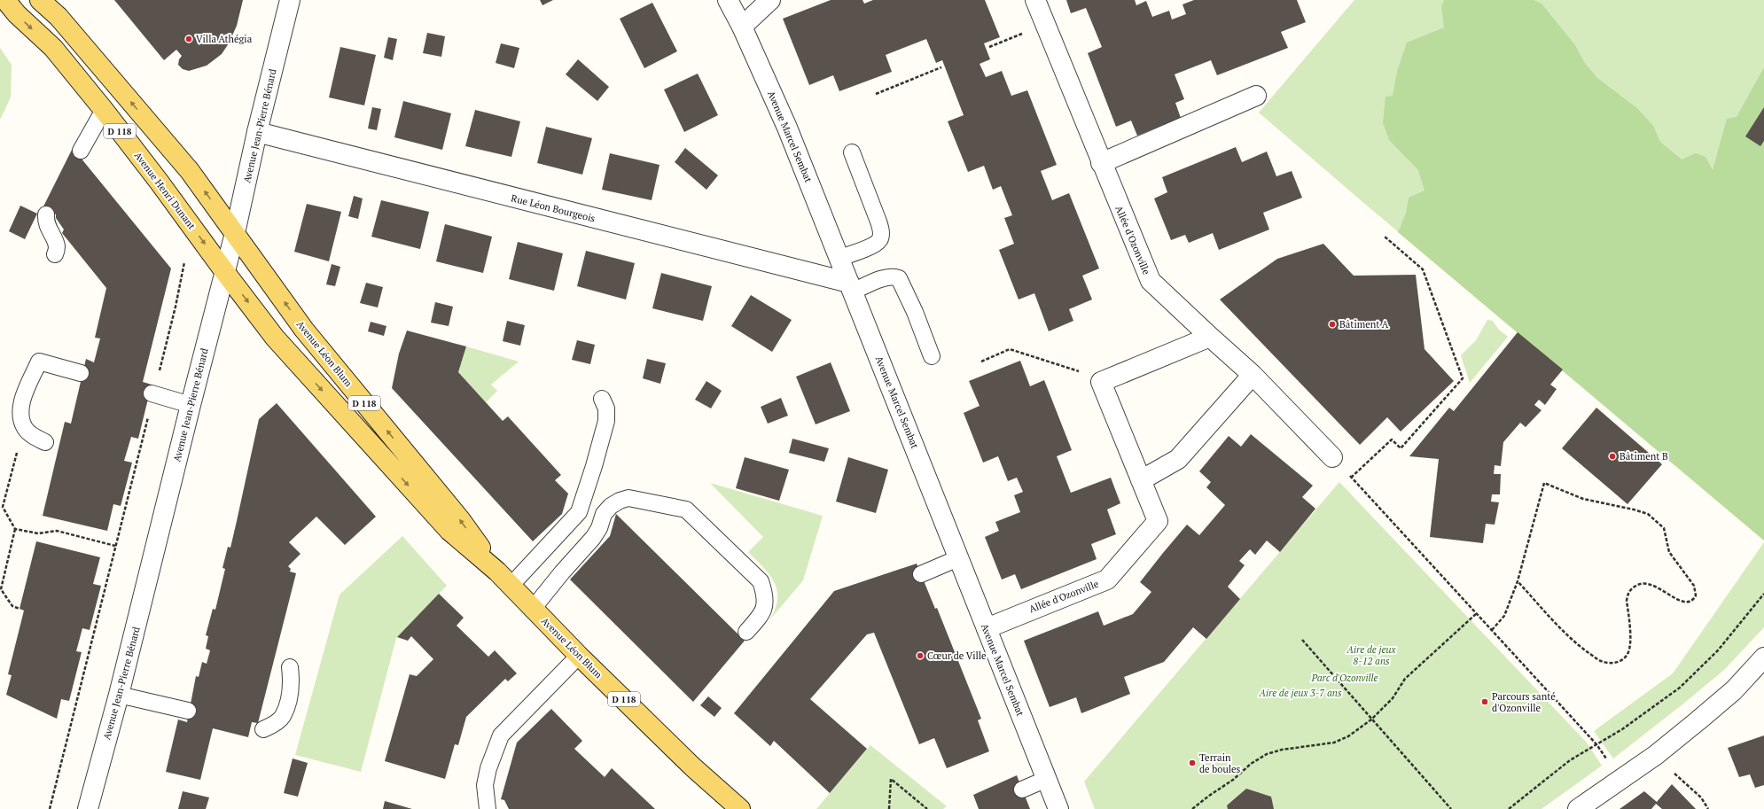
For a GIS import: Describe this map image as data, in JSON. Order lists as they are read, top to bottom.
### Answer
{
  "streets": {
    "main road": ["D 118", "Avenue Henri Dunant", "Avenue Léon Blum"],
    "street": [
      "Avenue Jean-Pierre Bénard",
      "Avenue Marcel Sembat",
      "Rue Léon Bourgeois",
      "Allée d'Ozonville"
    ]
  },
  "crossings": [
    ["Avenue Jean-Pierre Bénard", "D 118"],
    ["Avenue Jean-Pierre Bénard", "Avenue Henri Dunant"],
    ["Avenue Jean-Pierre Bénard", "Rue Léon Bourgeois"],
    ["Avenue Jean-Pierre Bénard", "Avenue Léon Blum"],
    ["D 118", "Avenue Léon Blum"],
    ["Avenue Marcel Sembat", "Rue Léon Bourgeois"],
    ["Avenue Marcel Sembat", "Allée d'Ozonville"],
    ["Avenue Henri Dunant", "Avenue Léon Blum"]
  ],
  "parks": ["Aire de jeux 8-12 ans", "Parc d'Ozonville", "Aire de jeux 3-7 ans"],
  "places": [
    "Villa Athégia",
    "Bâtiment A",
    "Bâtiment B",
    "Cœur de Ville",
    "Parcours santé d'Ozonville",
    "Terrain de boules"
  ]
}
